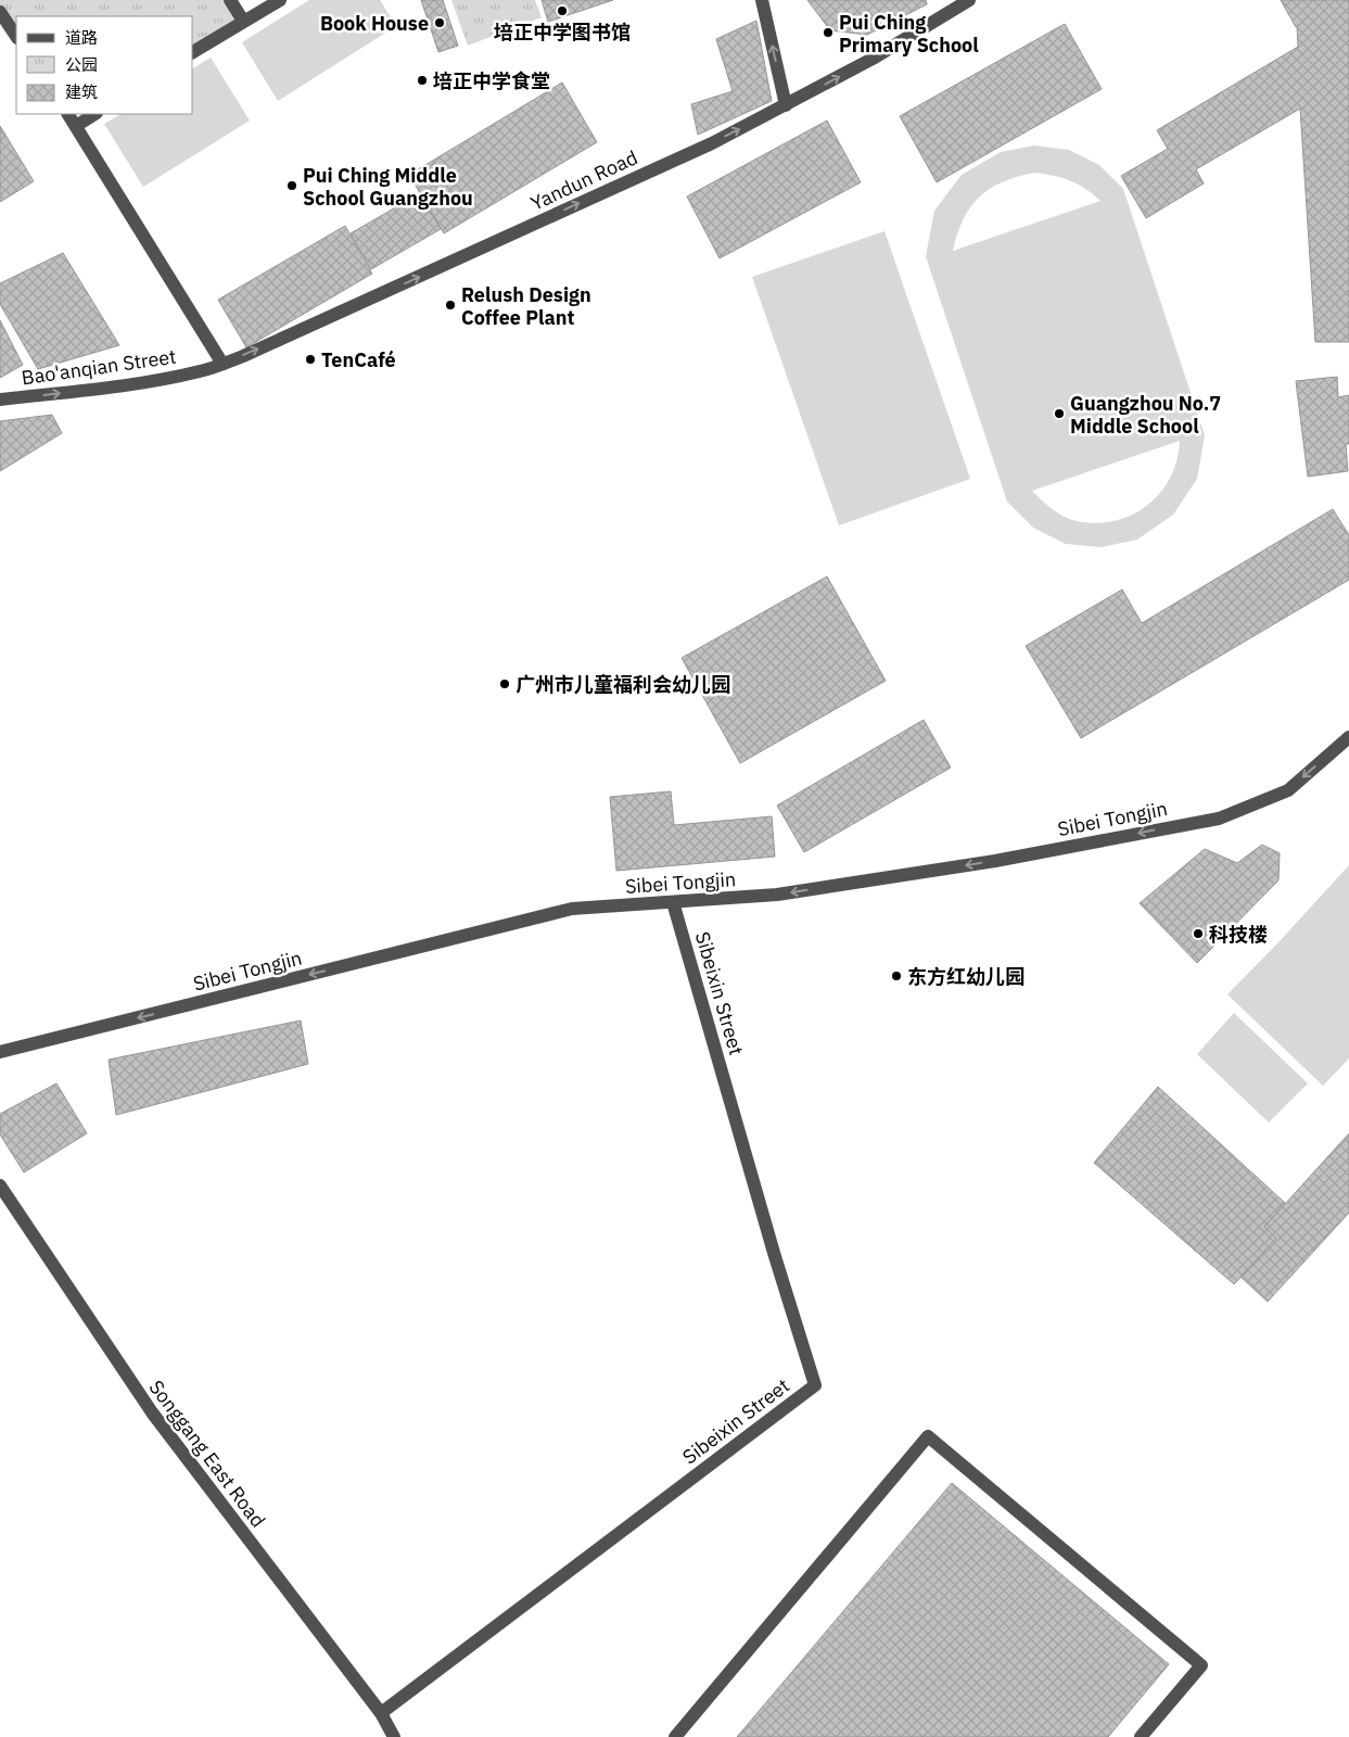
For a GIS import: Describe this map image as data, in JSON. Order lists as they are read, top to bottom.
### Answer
{
  "streets": {
    "street": [
      "Yandun Road",
      "Bao'anqian Street",
      "Sibei Tongjin",
      "Sibeixin Street",
      "Songgang East Road"
    ]
  },
  "crossings": [
    ["Yandun Road", "Bao'anqian Street"],
    ["Sibei Tongjin", "Sibeixin Street"],
    ["Sibeixin Street", "Songgang East Road"]
  ],
  "one_way": ["Yandun Road", "Bao'anqian Street", "Sibei Tongjin"],
  "places": [
    "培正中学图书馆",
    "Book House",
    "Pui Ching Primary School",
    "培正中学食堂",
    "Pui Ching Middle School Guangzhou",
    "Relush Design Coffee Plant",
    "TenCafé",
    "Guangzhou No.7 Middle School",
    "广州市儿童福利会幼儿园",
    "科技楼",
    "东方红幼儿园"
  ],
  "legend": ["道路", "公园", "建筑"]
}
